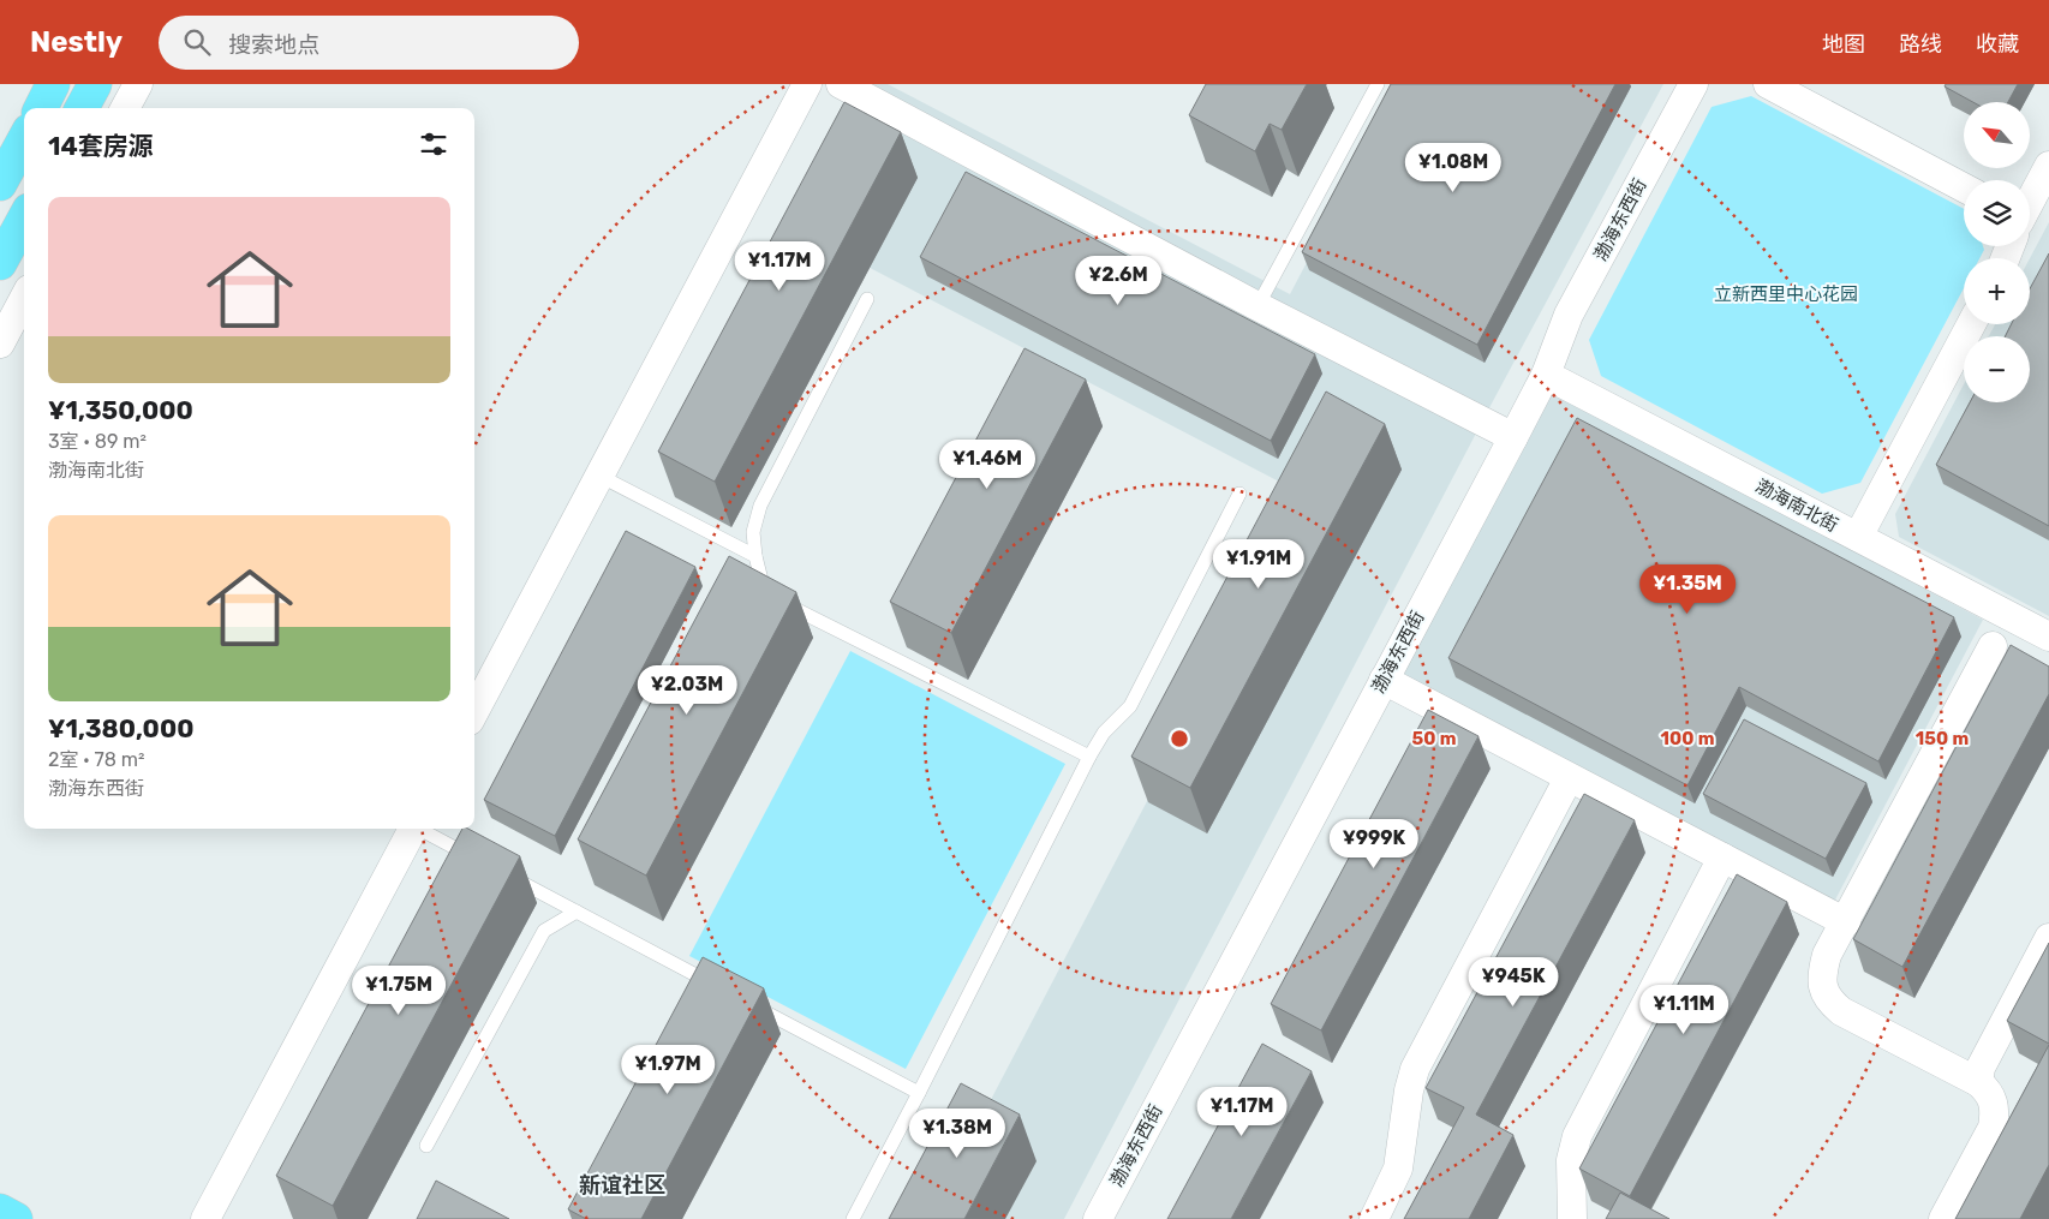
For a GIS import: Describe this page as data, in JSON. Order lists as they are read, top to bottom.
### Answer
{
  "streets": {
    "street": ["渤海东西街", "渤海南北街"]
  },
  "crossings": [
    ["渤海东西街", "渤海南北街"]
  ],
  "districts": ["新谊社区"],
  "parks": ["立新西里中心花园"],
  "north": "top left",
  "page": {
    "header": "Nestly",
    "search": "搜索地点",
    "nav": ["地图", "路线", "收藏"],
    "map_buttons": ["+", "−"],
    "heading": "14套房源",
    "price": [
      "¥1.08M",
      "¥1.17M",
      "¥2.6M",
      "¥1.46M",
      "¥1.91M",
      "¥1.35M",
      "¥2.03M",
      "¥999K",
      "¥945K",
      "¥1.75M",
      "¥1.11M",
      "¥1.97M",
      "¥1.17M",
      "¥1.38M"
    ],
    "list": [
      {
        "name": "¥1,350,000",
        "note": "3室 · 89 m² · 渤海南北街"
      },
      {
        "name": "¥1,380,000",
        "note": "2室 · 78 m² · 渤海东西街"
      }
    ]
  },
  "rings": ["50 m", "100 m", "150 m"]
}
